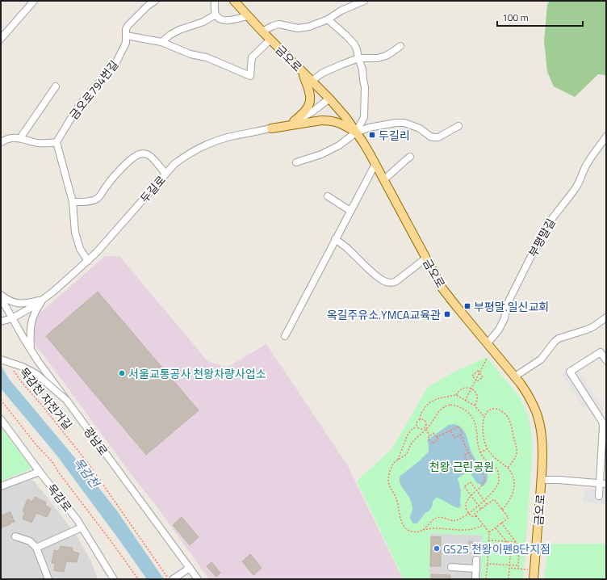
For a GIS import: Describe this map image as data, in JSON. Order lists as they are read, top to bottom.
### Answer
{
  "streets": {
    "main road": ["금오로"],
    "street": [
      "금오로794번길",
      "두길로",
      "부평말길",
      "광남로",
      "목감로"
    ],
    "path": ["목감천 자전거길"]
  },
  "crossings": [
    ["금오로", "두길로"],
    ["금오로", "부평말길"],
    ["두길로", "광남로"]
  ],
  "water": ["목감천"],
  "parks": ["천왕 근린공원"],
  "places": {
    "transit": ["두길리", "부평말.일신교회", "옥길주유소.YMCA교육관"],
    "other": ["서울교통공사 천왕차량사업소", "GS25 천왕이펜8단지점"]
  },
  "scale_bar": "100 m"
}
